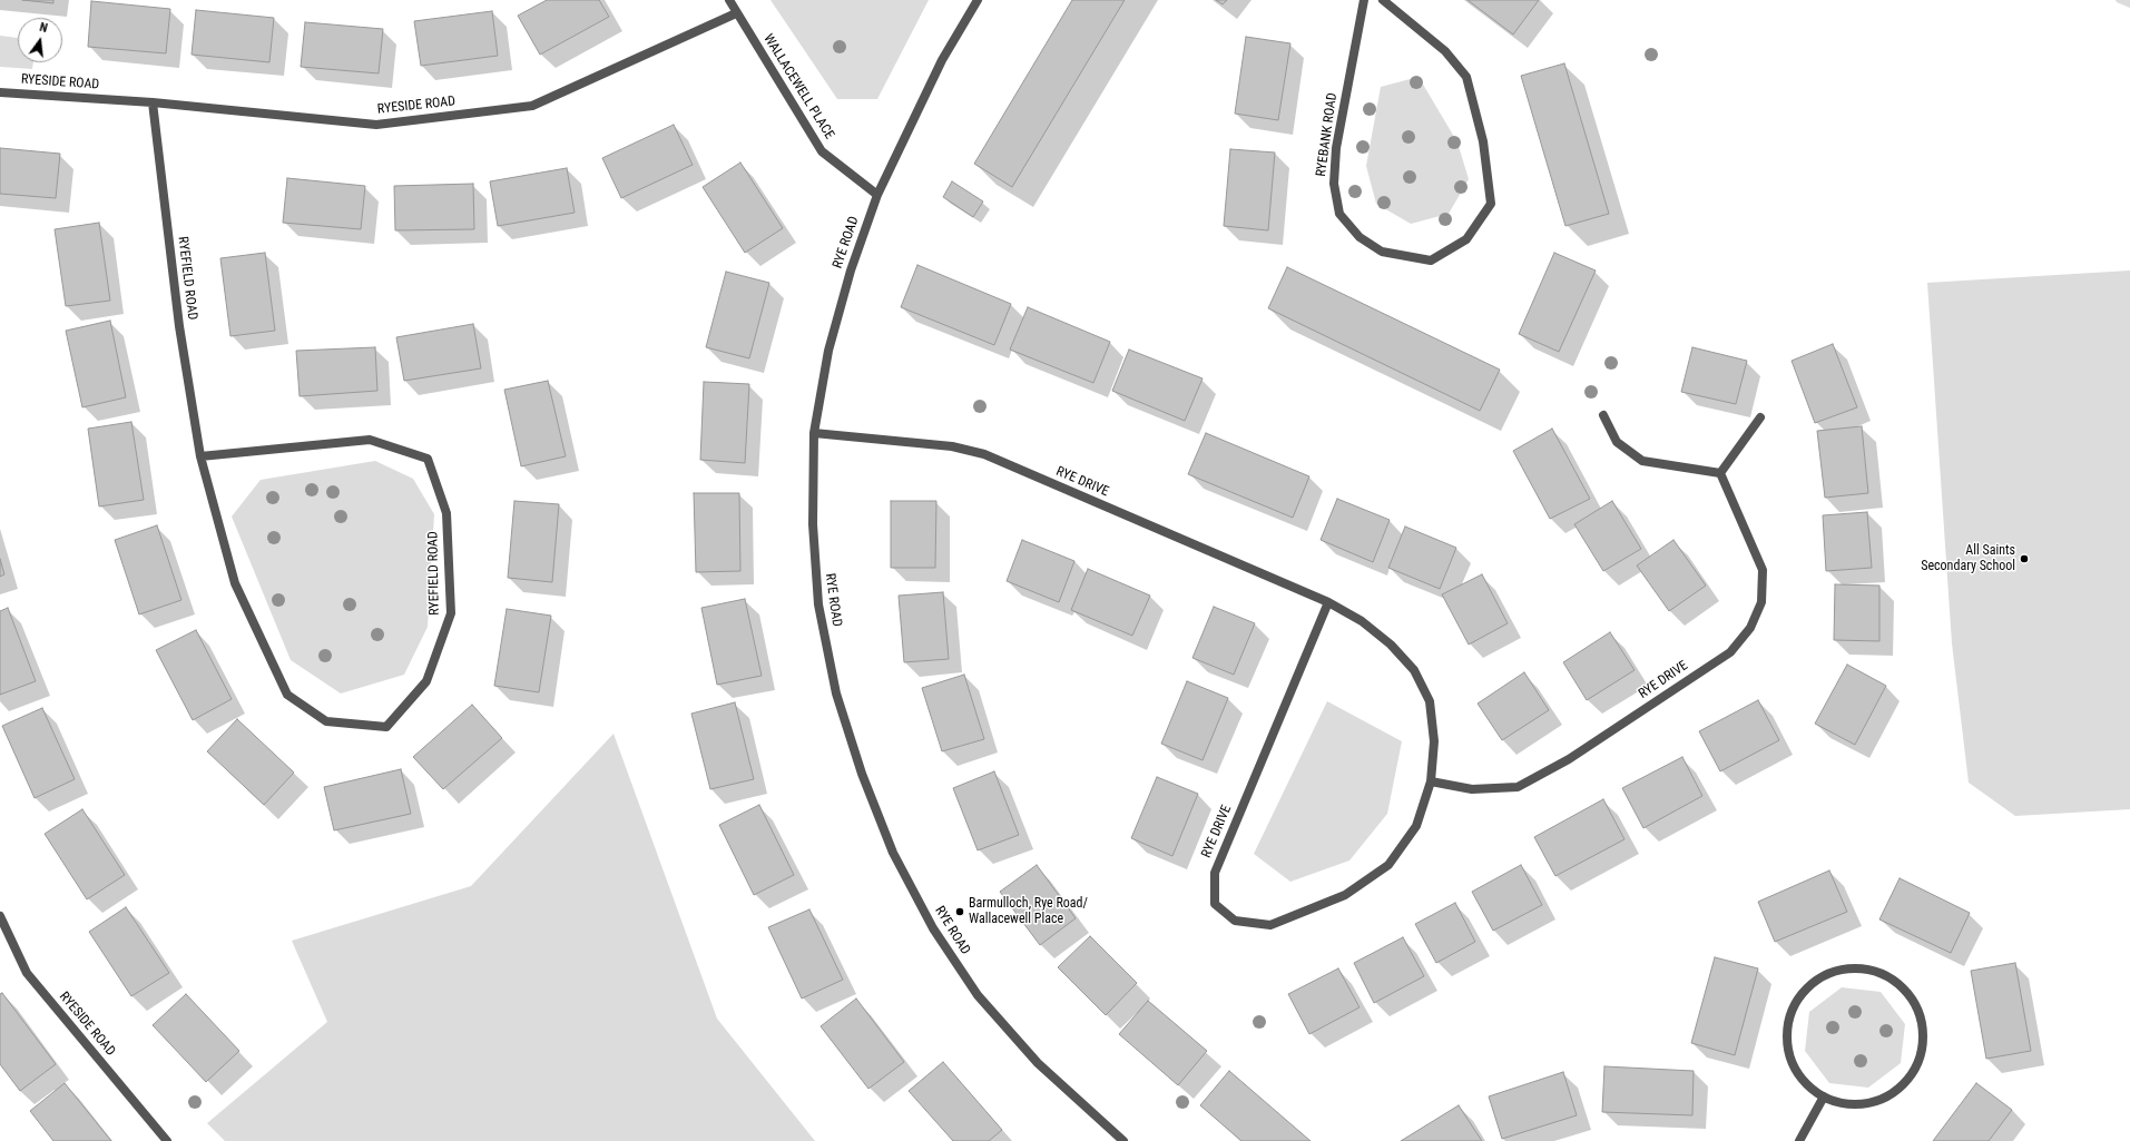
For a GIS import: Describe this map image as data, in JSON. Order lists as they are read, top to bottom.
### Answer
{
  "streets": {
    "street": [
      "RYESIDE ROAD",
      "WALLACEWELL PLACE",
      "RYEBANK ROAD",
      "RYE ROAD",
      "RYEFIELD ROAD",
      "RYE DRIVE"
    ]
  },
  "crossings": [
    ["RYESIDE ROAD", "WALLACEWELL PLACE"],
    ["RYESIDE ROAD", "RYEFIELD ROAD"],
    ["WALLACEWELL PLACE", "RYE ROAD"],
    ["RYE ROAD", "RYE DRIVE"]
  ],
  "places": ["All Saints Secondary School", "Barmulloch, Rye Road/ Wallacewell Place"],
  "north": "top"
}
